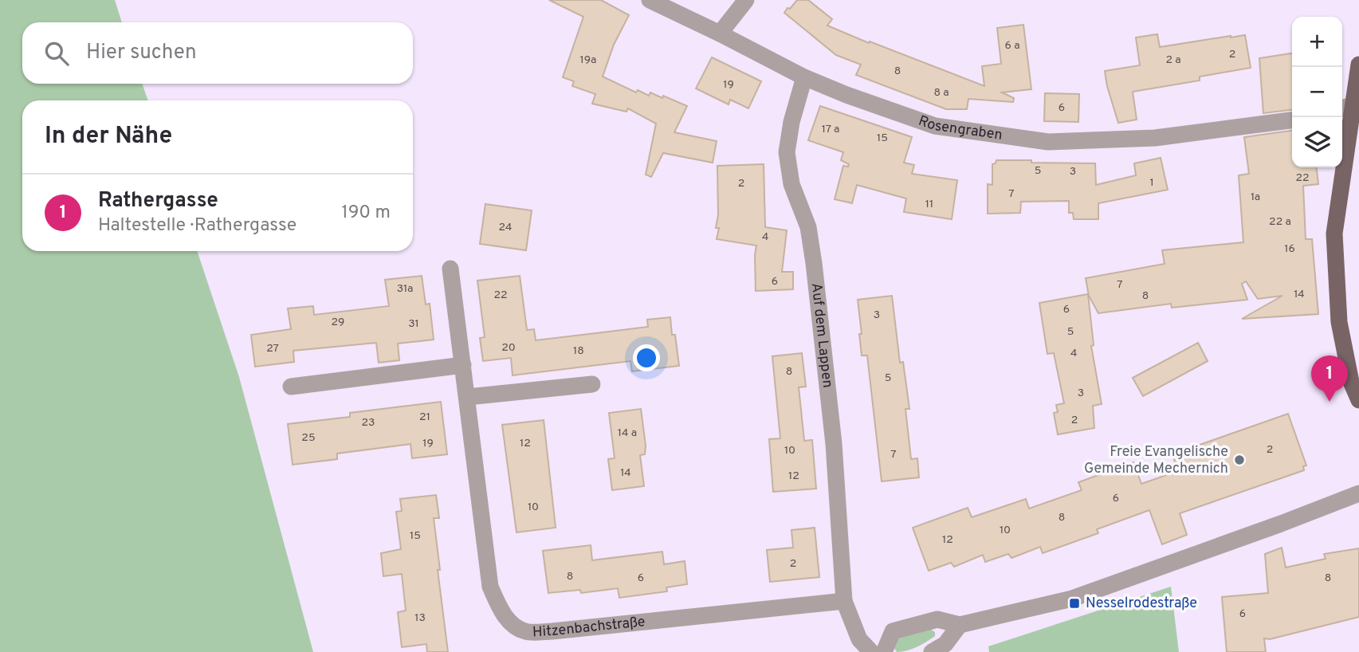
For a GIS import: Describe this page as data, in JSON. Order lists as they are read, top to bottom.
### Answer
{
  "streets": {
    "street": ["Rosengraben", "Auf dem Lappen", "Hitzenbachstraße"]
  },
  "crossings": [
    ["Rosengraben", "Auf dem Lappen"],
    ["Auf dem Lappen", "Hitzenbachstraße"]
  ],
  "places": {
    "other": ["Freie Evangelische Gemeinde Mechernich"],
    "transit": ["Nesselrodestraße"]
  },
  "house_numbers": [
    "6 a",
    "2",
    "19a",
    "2 a",
    "8",
    "19",
    "8 a",
    "6",
    "17 a",
    "15",
    "5",
    "3",
    "22",
    "1",
    "2",
    "7",
    "1a",
    "11",
    "22 a",
    "24",
    "4",
    "16",
    "6",
    "7",
    "31a",
    "14",
    "22",
    "8",
    "6",
    "3",
    "29",
    "31",
    "5",
    "20",
    "27",
    "18",
    "4",
    "8",
    "5",
    "3",
    "21",
    "2",
    "23",
    "14 a",
    "25",
    "19",
    "12",
    "2",
    "10",
    "7",
    "14",
    "12",
    "6",
    "10",
    "8",
    "10",
    "15",
    "12",
    "2",
    "8",
    "6",
    "8",
    "6",
    "13"
  ],
  "page": {
    "map_buttons": ["+", "−"],
    "search": "Hier suchen",
    "heading": "In der Nähe",
    "list": [
      {
        "mark": "1",
        "name": "Rathergasse",
        "note": "Haltestelle · Rathergasse",
        "value": "190 m"
      }
    ],
    "pins": "1"
  }
}
